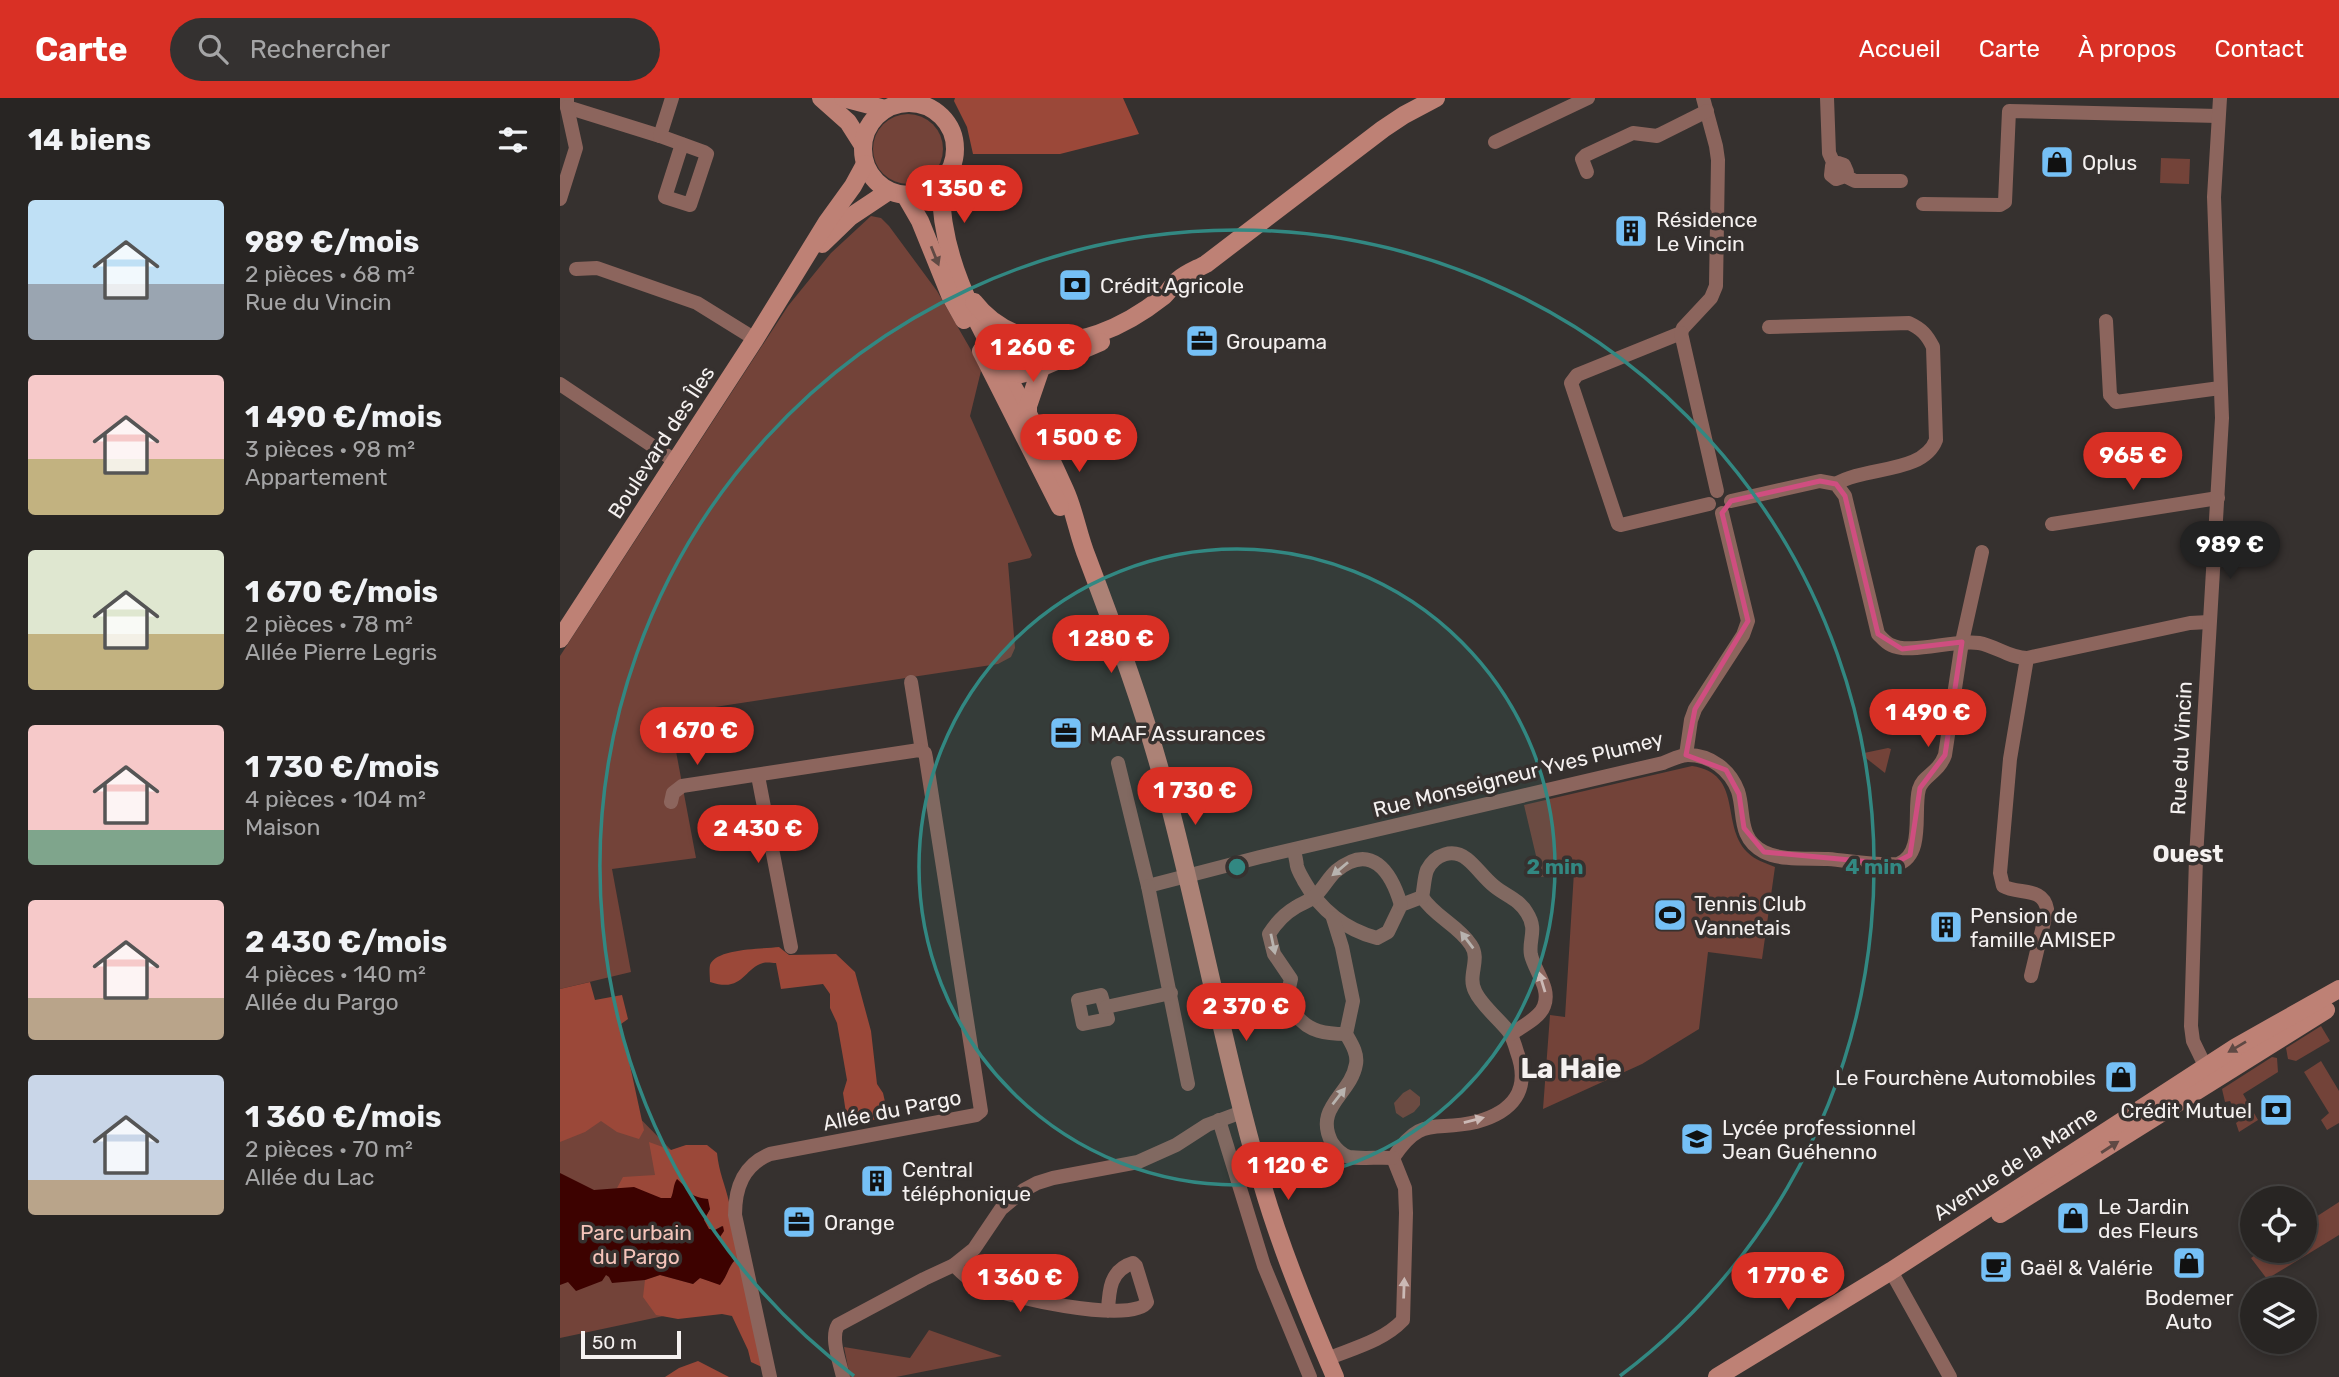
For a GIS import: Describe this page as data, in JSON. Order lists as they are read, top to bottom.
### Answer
{
  "streets": {
    "main road": ["Boulevard des Îles", "Avenue de la Marne"],
    "street": ["Rue du Vincin", "Rue Monseigneur Yves Plumey", "Allée du Pargo"]
  },
  "crossings": [
    ["Rue du Vincin", "Avenue de la Marne"]
  ],
  "districts": ["Ouest", "La Haie"],
  "parks": ["Parc urbain du Pargo"],
  "places": {
    "shop": [
      "Oplus",
      "Le Fourchène Automobiles",
      "Le Jardin des Fleurs",
      "Bodemer Auto"
    ],
    "building": ["Résidence Le Vincin", "Pension de famille AMISEP", "Central téléphonique"],
    "bank": ["Crédit Agricole", "Crédit Mutuel"],
    "office": ["Groupama", "MAAF Assurances", "Orange"],
    "sports": ["Tennis Club Vannetais"],
    "school or university": ["Lycée professionnel Jean Guéhenno"],
    "cafe": ["Gaël & Valérie"]
  },
  "scale_bar": "50 m",
  "page": {
    "header": "Carte",
    "search": "Rechercher",
    "nav": [
      "Accueil",
      "Carte",
      "À propos",
      "Contact"
    ],
    "heading": "14 biens",
    "price": [
      "1 350 €",
      "1 260 €",
      "1 500 €",
      "965 €",
      "989 €",
      "1 280 €",
      "1 490 €",
      "1 670 €",
      "1 730 €",
      "2 430 €",
      "2 370 €",
      "1 120 €",
      "1 770 €",
      "1 360 €"
    ],
    "list": [
      {
        "name": "989 €/mois",
        "note": "2 pièces · 68 m² · Rue du Vincin"
      },
      {
        "name": "1 490 €/mois",
        "note": "3 pièces · 98 m² · Appartement"
      },
      {
        "name": "1 670 €/mois",
        "note": "2 pièces · 78 m² · Allée Pierre Legris"
      },
      {
        "name": "1 730 €/mois",
        "note": "4 pièces · 104 m² · Maison"
      },
      {
        "name": "2 430 €/mois",
        "note": "4 pièces · 140 m² · Allée du Pargo"
      },
      {
        "name": "1 360 €/mois",
        "note": "2 pièces · 70 m² · Allée du Lac"
      }
    ],
    "scale": "50 m"
  },
  "rings": ["2 min", "4 min"]
}
